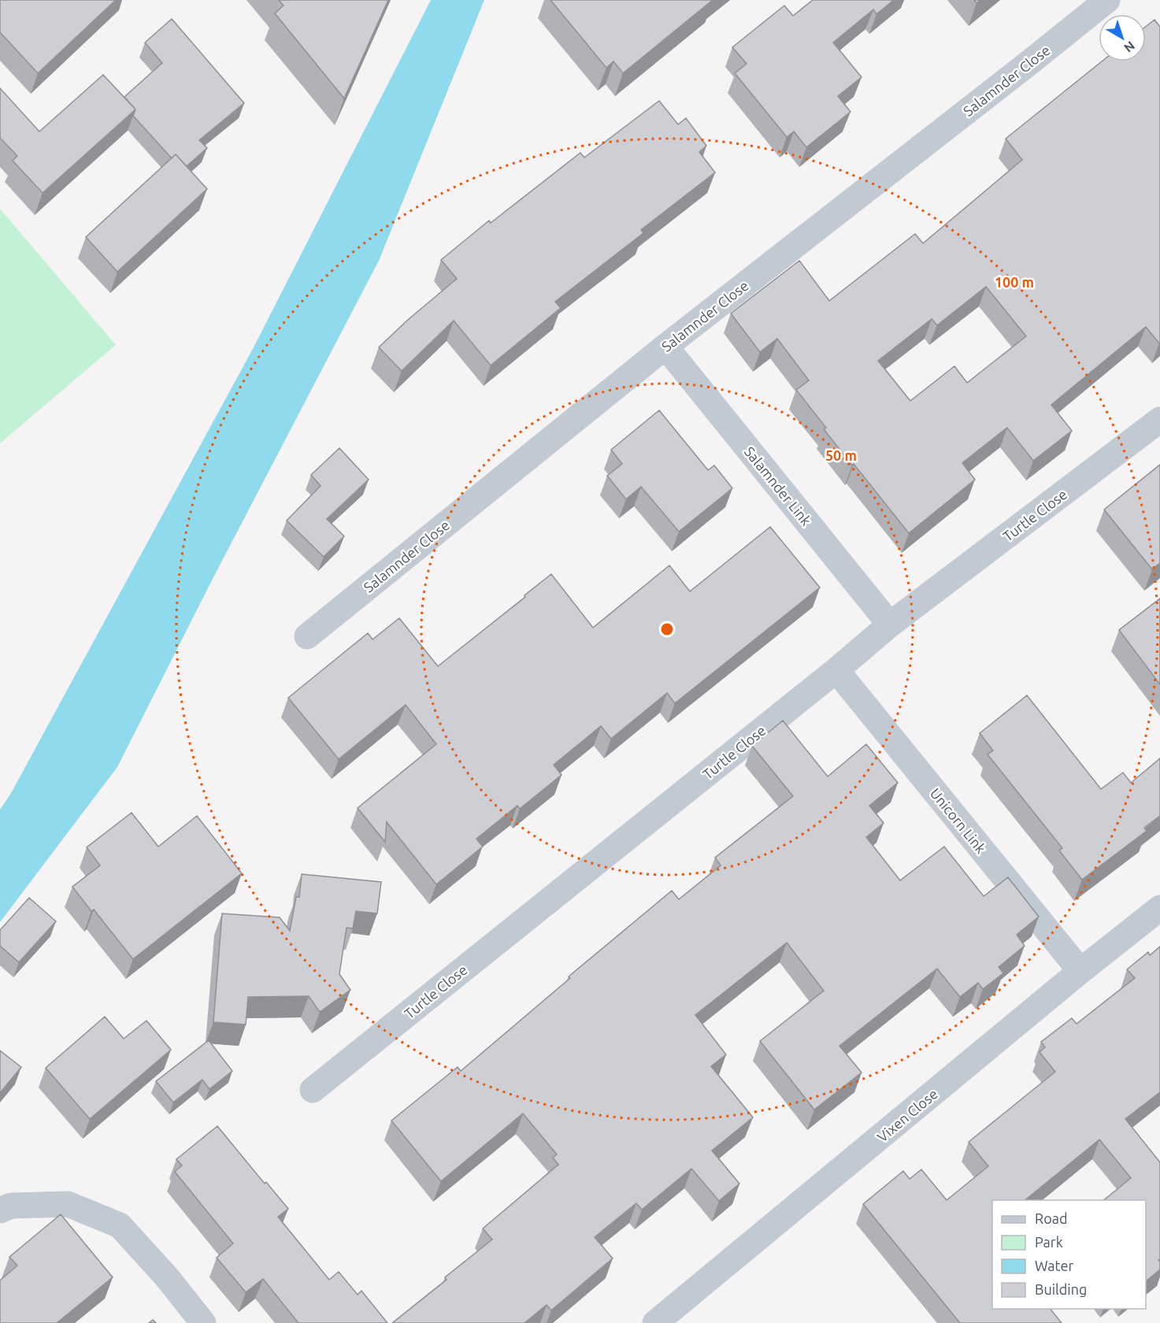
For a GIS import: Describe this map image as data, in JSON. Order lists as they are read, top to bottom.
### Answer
{
  "streets": {
    "street": [
      "Salamnder Close",
      "Salamnder Link",
      "Turtle Close",
      "Unicorn Link",
      "Vixen Close"
    ]
  },
  "crossings": [
    ["Salamnder Close", "Salamnder Link"],
    ["Salamnder Link", "Turtle Close"],
    ["Turtle Close", "Unicorn Link"],
    ["Unicorn Link", "Vixen Close"]
  ],
  "legend": [
    "Road",
    "Park",
    "Water",
    "Building"
  ],
  "north": "bottom right",
  "rings": ["100 m", "50 m"]
}
